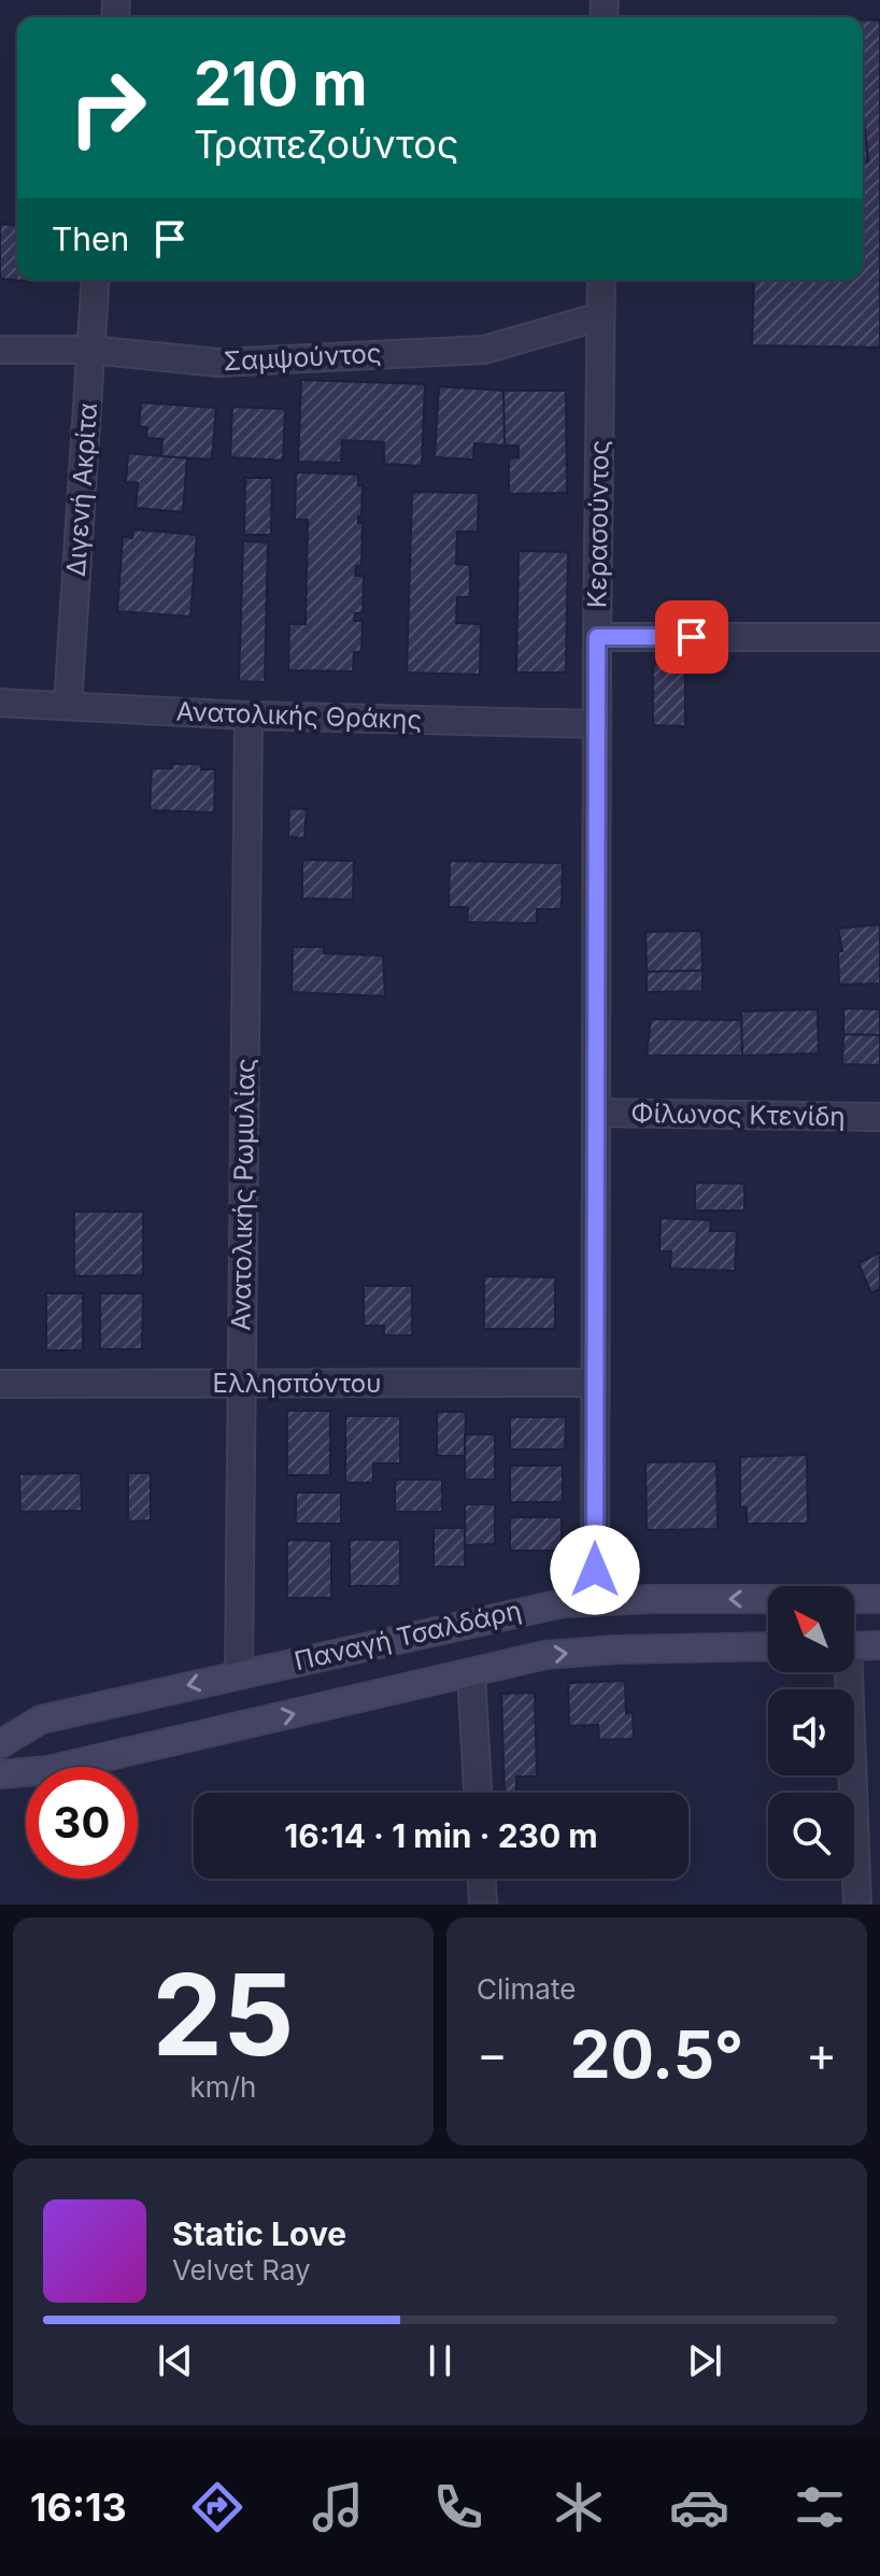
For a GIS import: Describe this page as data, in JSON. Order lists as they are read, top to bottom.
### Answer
{
  "streets": {
    "street": [
      "Σαμψούντος",
      "Διγενή Ακρίτα",
      "Κερασούντος",
      "Ανατολικής Θράκης",
      "Φίλωνος Κτενίδη",
      "Ανατολικής Ρωμυλίας",
      "Ελλησπόντου",
      "Παναγή Τσαλδάρη"
    ]
  },
  "crossings": [
    ["Σαμψούντος", "Διγενή Ακρίτα"],
    ["Σαμψούντος", "Κερασούντος"],
    ["Διγενή Ακρίτα", "Ανατολικής Θράκης"],
    ["Κερασούντος", "Ανατολικής Θράκης"],
    ["Κερασούντος", "Φίλωνος Κτενίδη"],
    ["Κερασούντος", "Ελλησπόντου"],
    ["Κερασούντος", "Παναγή Τσαλδάρη"],
    ["Ανατολικής Θράκης", "Ανατολικής Ρωμυλίας"],
    ["Ανατολικής Ρωμυλίας", "Ελλησπόντου"],
    ["Ανατολικής Ρωμυλίας", "Παναγή Τσαλδάρη"]
  ],
  "north": "top left",
  "page": {
    "turn": ["210 m", "Τραπεζούντος"],
    "then": "Then",
    "limit": "30",
    "trip": "16:14 · 1 min · 230 m",
    "tile": [
      ["25", "km/h"],
      "Climate"
    ],
    "heat": ["−", "20.5°", "+"],
    "song": ["Static Love", "Velvet Ray"],
    "tabs": "16:13"
  }
}
